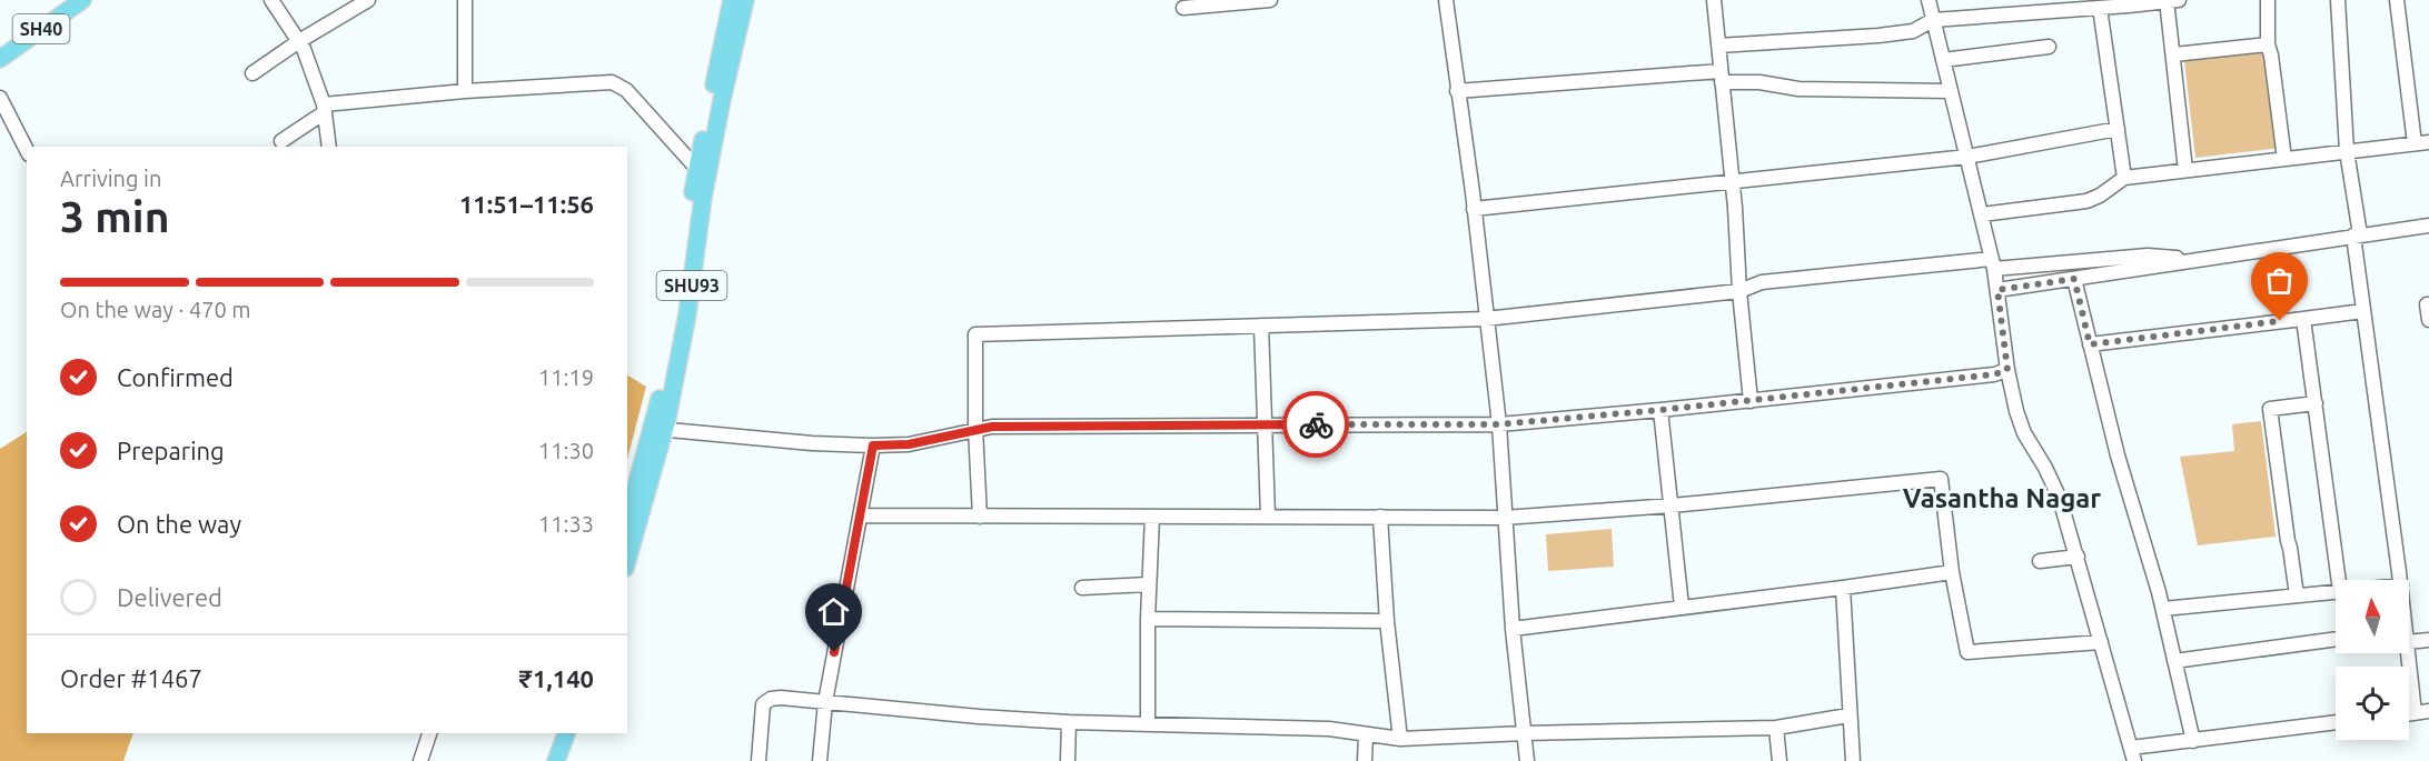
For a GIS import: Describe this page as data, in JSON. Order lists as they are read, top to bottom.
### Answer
{
  "streets": {
    "main road": ["SH40", "SHU93"]
  },
  "districts": ["Vasantha Nagar"],
  "north": "top",
  "page": {
    "heading": ["3 min", "Arriving in", "11:51–11:56"],
    "panel": ["Order #1467", "₹1,140"],
    "bar": "On the way · 470 m",
    "list": [
      ["Confirmed", "11:19"],
      ["Preparing", "11:30"],
      ["On the way", "11:33"],
      "Delivered"
    ]
  }
}
